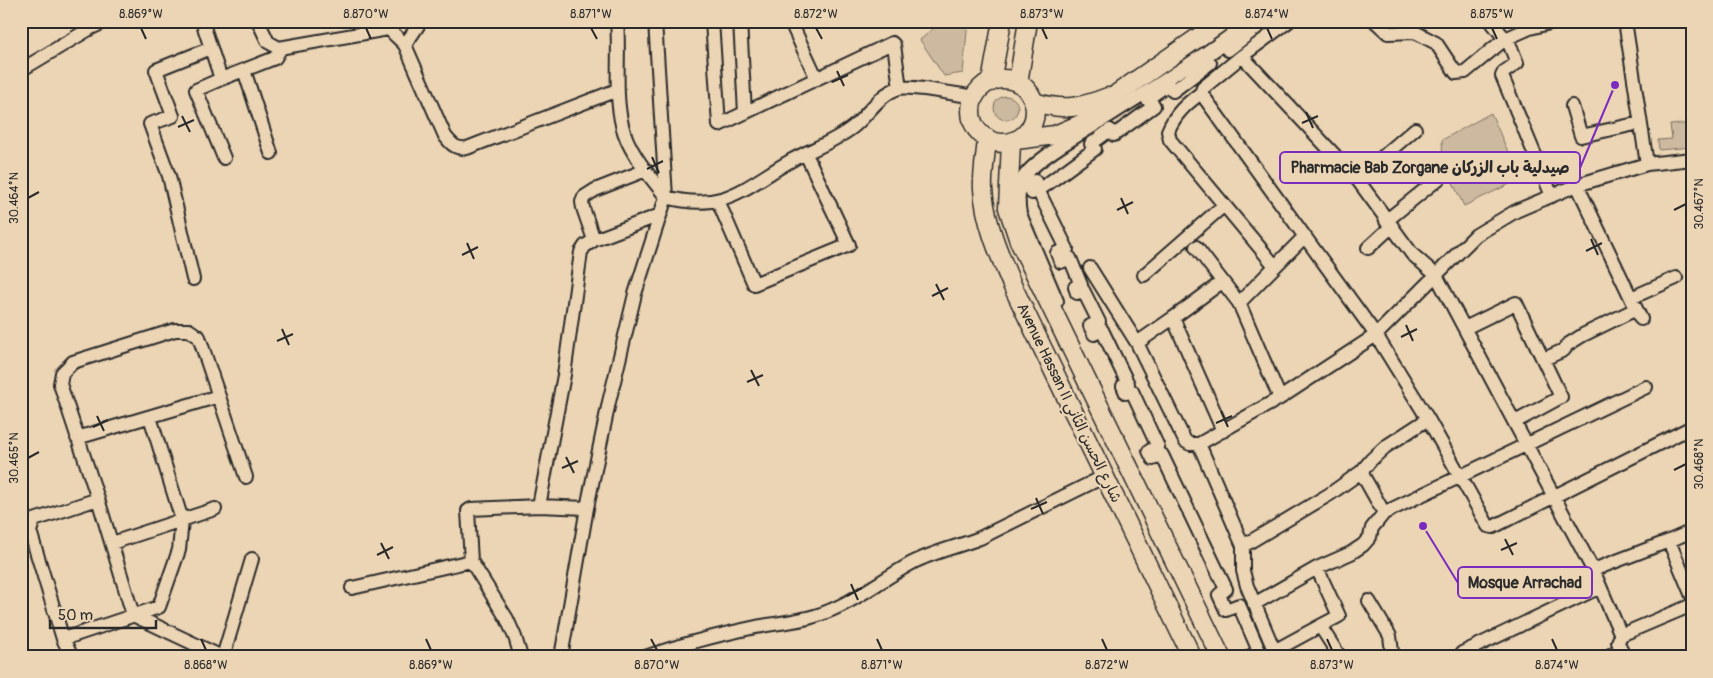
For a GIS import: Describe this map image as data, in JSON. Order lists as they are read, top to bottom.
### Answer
{
  "streets": {
    "main road": ["Avenue Hassan II شارع الحسن الثاني"]
  },
  "places": ["Pharmacie Bab Zorgane صيدلية باب الزركان", "Mosque Arrachad"],
  "scale_bar": "50 m",
  "coordinates": [
    "8.869°W",
    "8.870°W",
    "8.871°W",
    "8.872°W",
    "8.873°W",
    "8.874°W",
    "8.875°W",
    "30.464°N",
    "30.467°N",
    "30.465°N",
    "30.468°N",
    "8.868°W"
  ]
}
